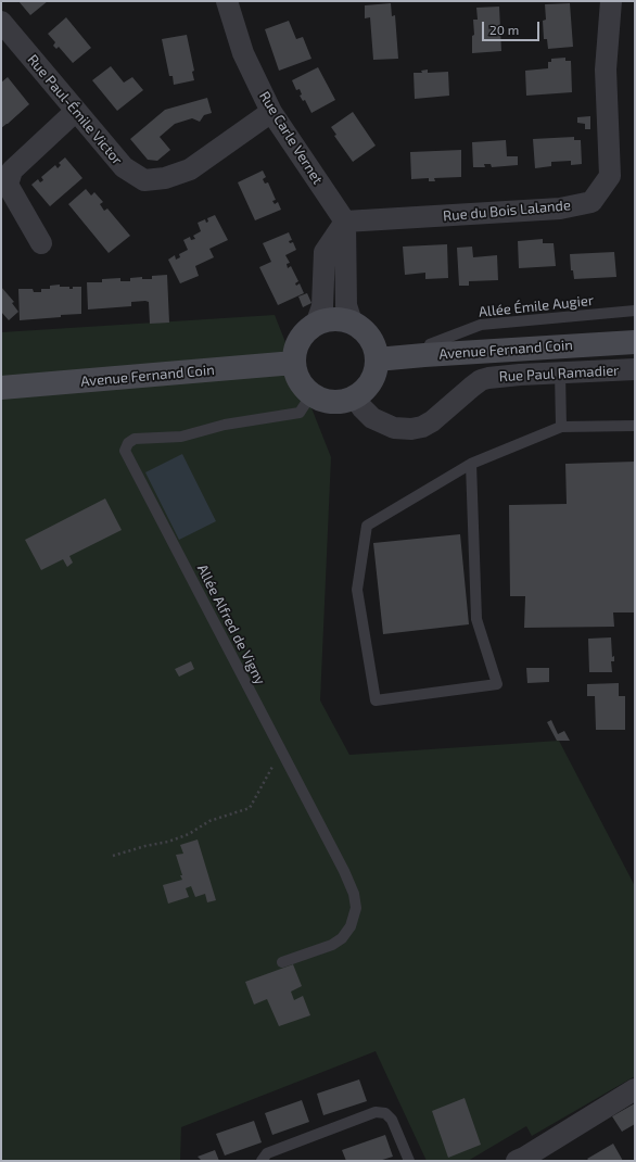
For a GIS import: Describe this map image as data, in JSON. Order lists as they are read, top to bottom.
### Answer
{
  "streets": {
    "main road": ["Avenue Fernand Coin"],
    "street": [
      "Rue Paul-Émile Victor",
      "Rue Carle Vernet",
      "Rue du Bois Lalande",
      "Rue Paul Ramadier"
    ],
    "lane": ["Allée Émile Augier", "Allée Alfred de Vigny"]
  },
  "crossings": [
    ["Rue Paul-Émile Victor", "Rue Carle Vernet"],
    ["Rue Carle Vernet", "Rue du Bois Lalande"],
    ["Allée Émile Augier", "Avenue Fernand Coin"],
    ["Avenue Fernand Coin", "Rue Paul Ramadier"],
    ["Avenue Fernand Coin", "Allée Alfred de Vigny"],
    ["Rue Paul Ramadier", "Allée Alfred de Vigny"]
  ],
  "scale_bar": "20 m"
}
